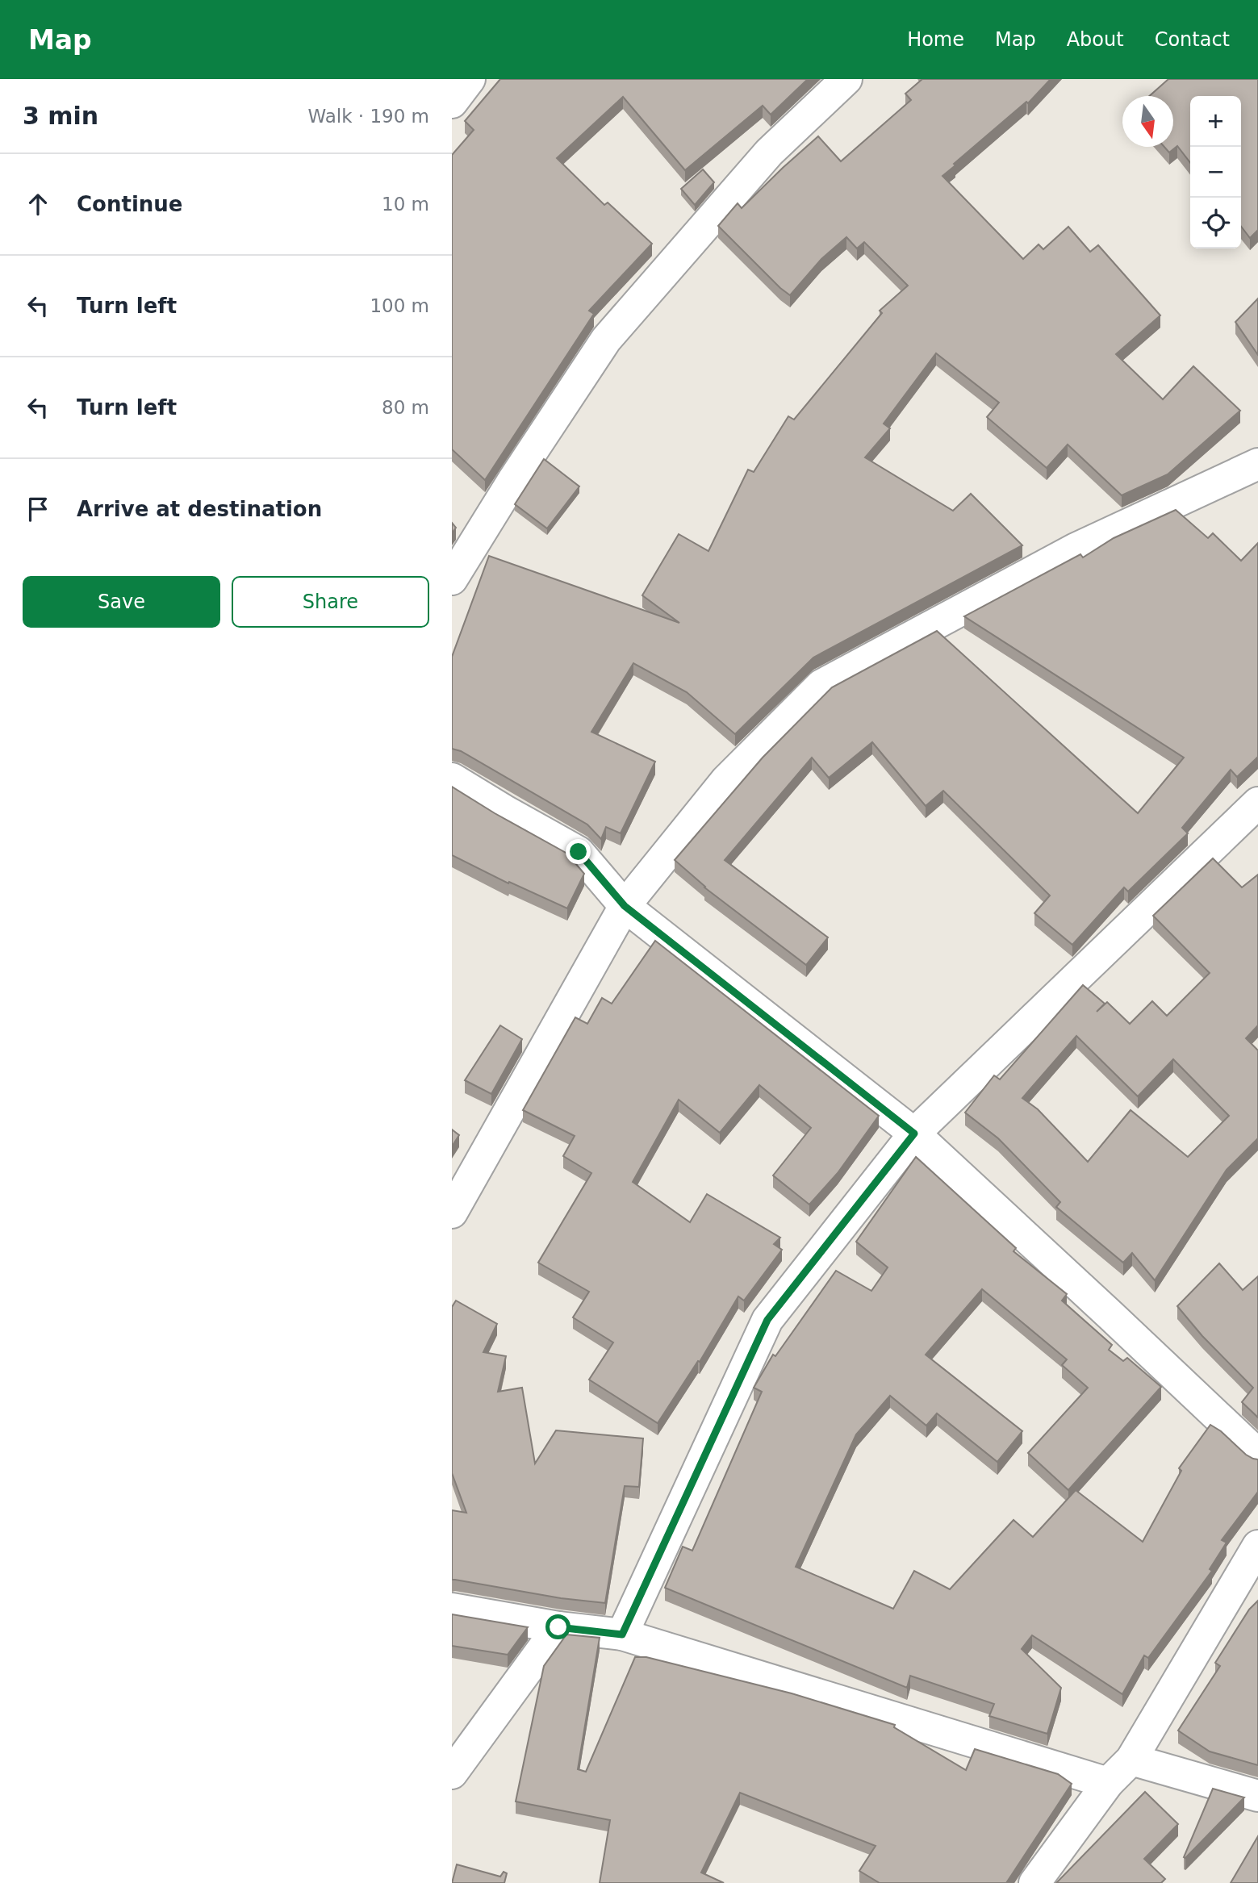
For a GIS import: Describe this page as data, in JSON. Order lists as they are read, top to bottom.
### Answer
{
  "north": "bottom",
  "page": {
    "header": "Map",
    "nav": [
      "Home",
      "Map",
      "About",
      "Contact"
    ],
    "heading": ["3 min", "Walk · 190 m"],
    "map_buttons": ["+", "−"],
    "list": [
      ["Continue", "10 m"],
      ["Turn left", "100 m"],
      ["Turn left", "80 m"],
      "Arrive at destination"
    ],
    "buttons": ["Save", "Share"]
  }
}
